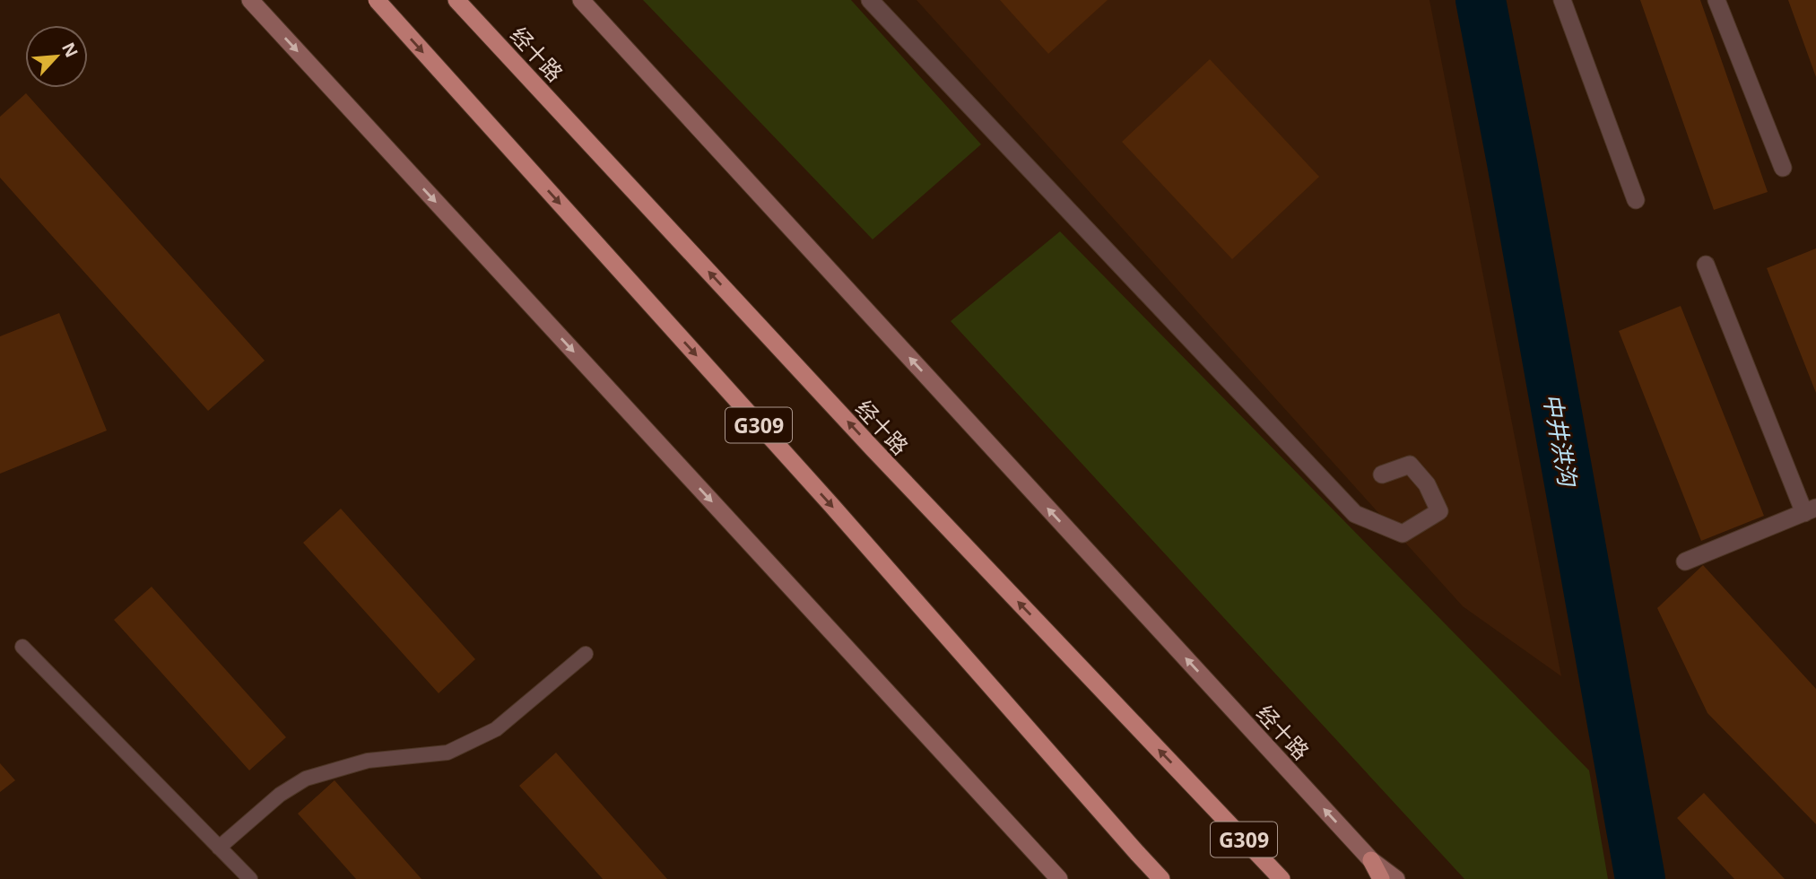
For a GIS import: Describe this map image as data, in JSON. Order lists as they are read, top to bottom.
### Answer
{
  "streets": {
    "highway": ["经十路", "G309"]
  },
  "water": ["中井洪沟"],
  "north": "top right"
}
